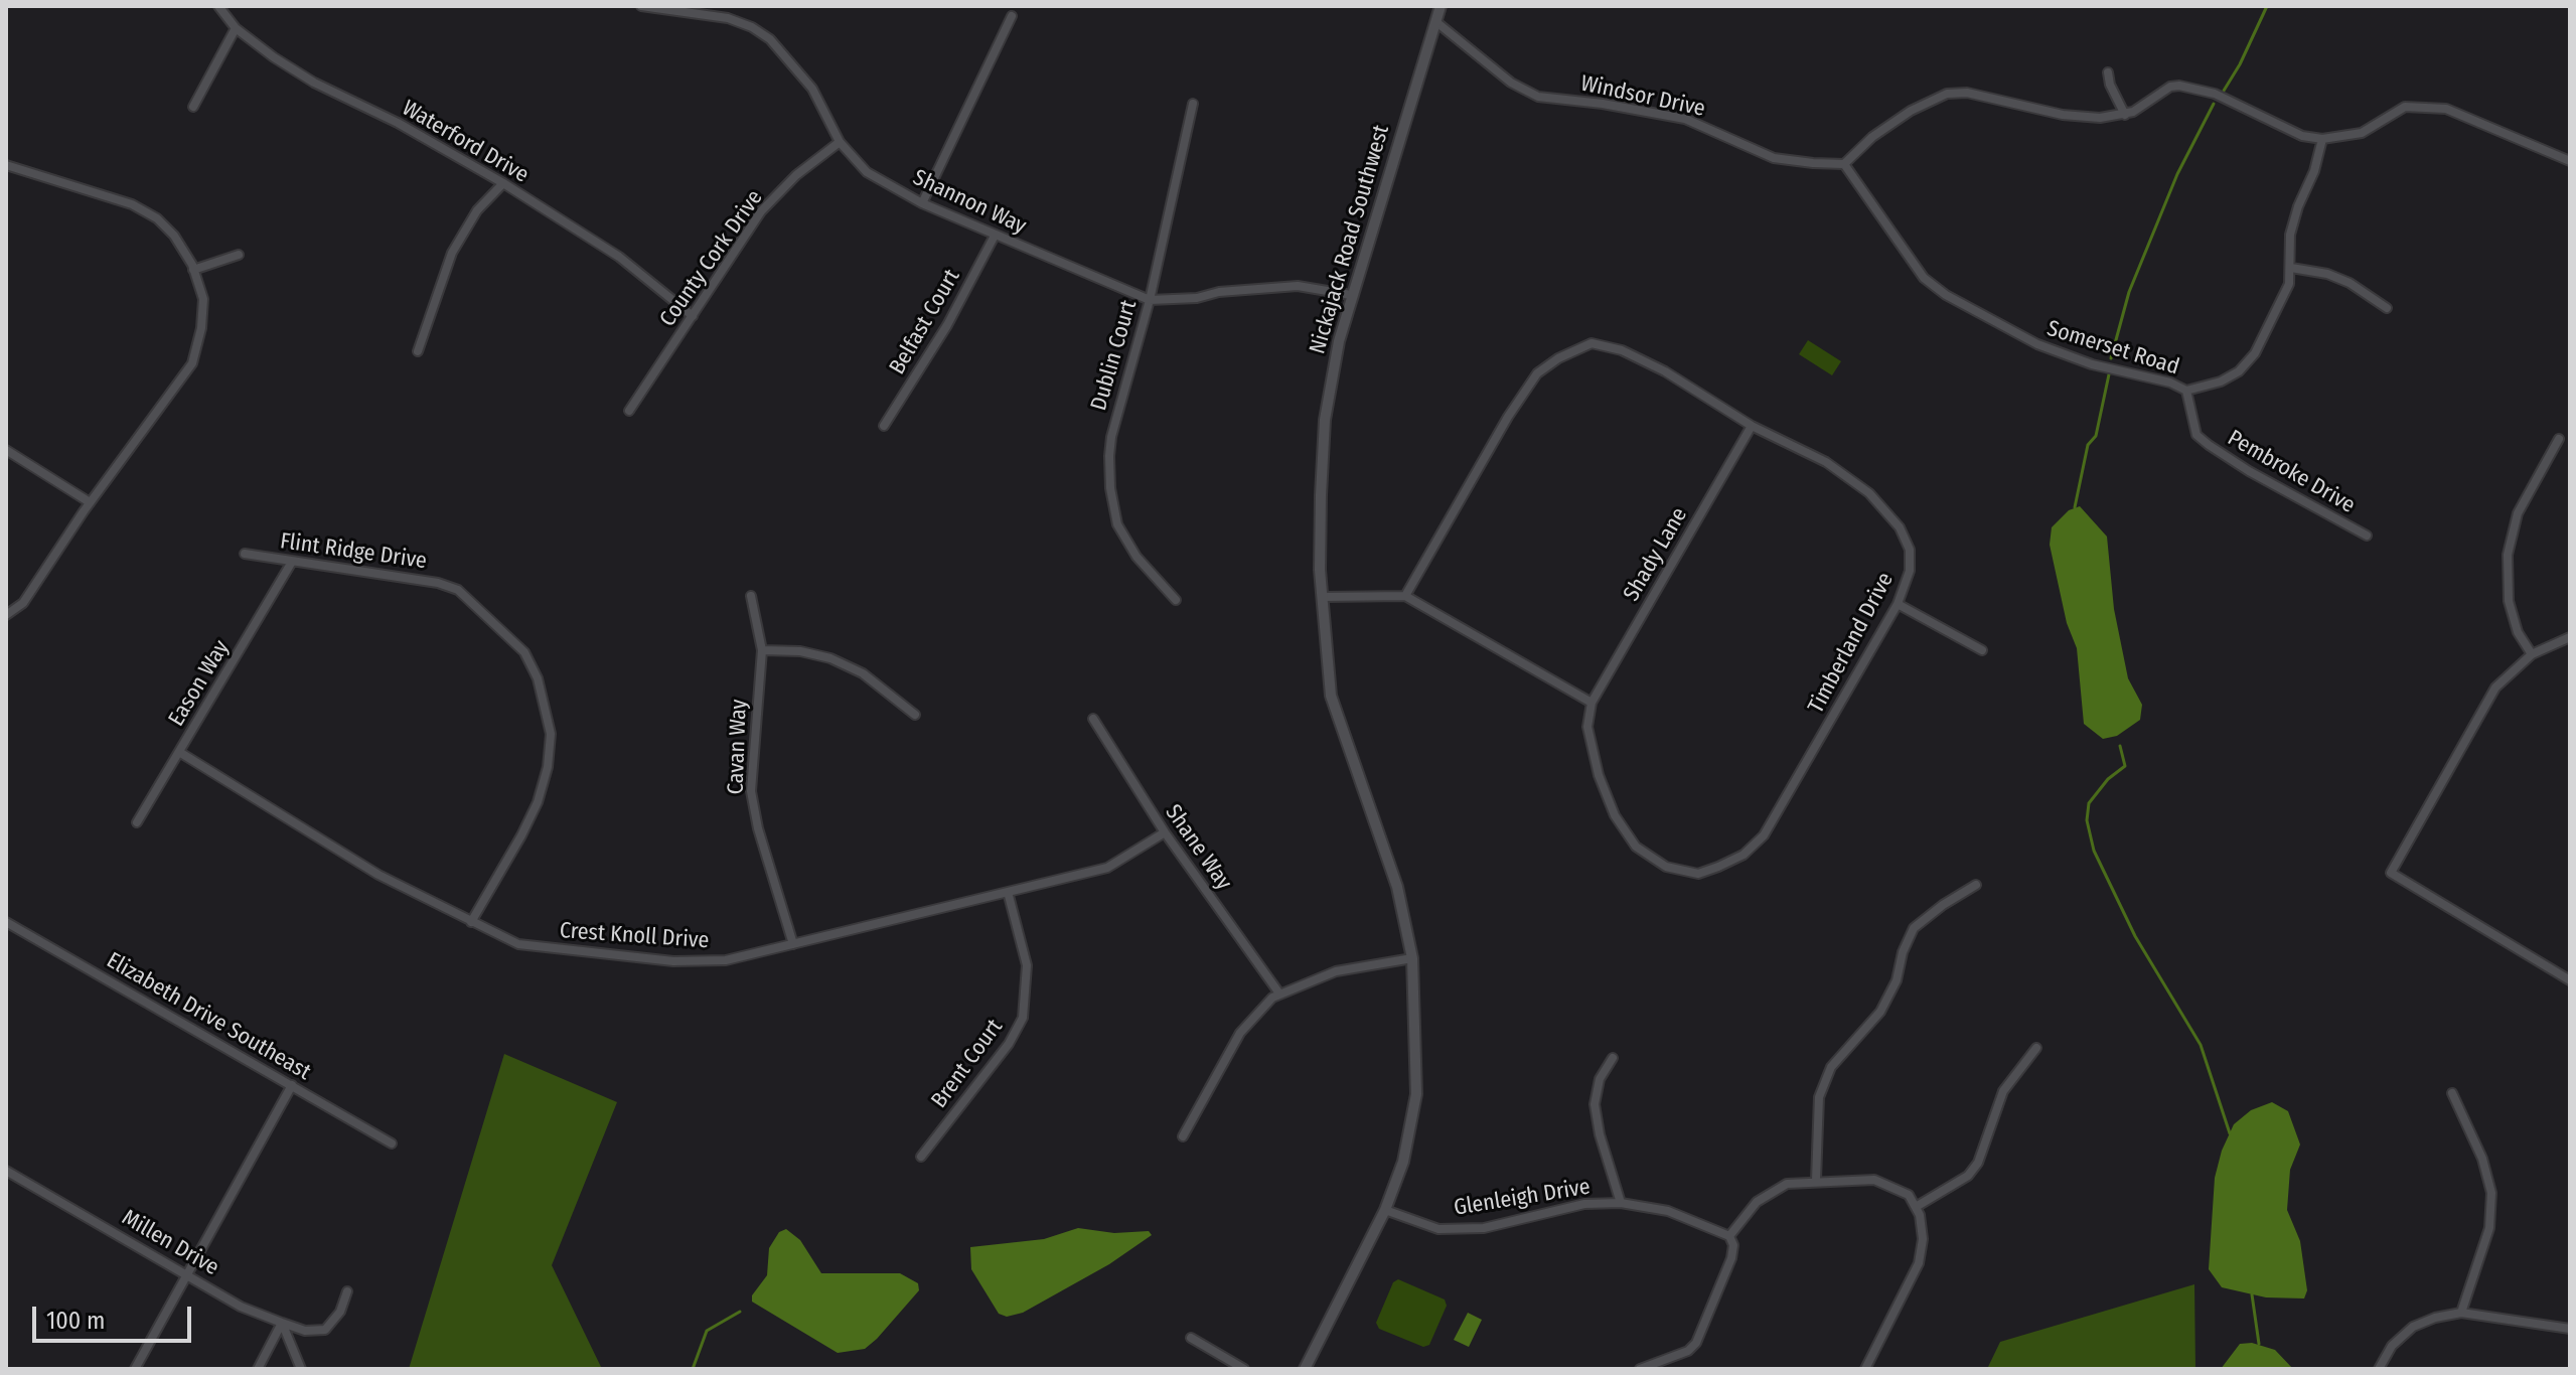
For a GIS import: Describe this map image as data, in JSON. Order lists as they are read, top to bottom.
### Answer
{
  "streets": {
    "street": [
      "Windsor Drive",
      "Waterford Drive",
      "Shannon Way",
      "Nickajack Road Southwest",
      "County Cork Drive",
      "Belfast Court",
      "Somerset Road",
      "Dublin Court",
      "Pembroke Drive",
      "Flint Ridge Drive",
      "Shady Lane",
      "Timberland Drive",
      "Eason Way",
      "Cavan Way",
      "Shane Way",
      "Crest Knoll Drive",
      "Elizabeth Drive Southeast",
      "Brent Court",
      "Glenleigh Drive",
      "Millen Drive"
    ]
  },
  "crossings": [
    ["Windsor Drive", "Nickajack Road Southwest"],
    ["Windsor Drive", "Somerset Road"],
    ["Waterford Drive", "County Cork Drive"],
    ["Shannon Way", "Nickajack Road Southwest"],
    ["Shannon Way", "County Cork Drive"],
    ["Shannon Way", "Belfast Court"],
    ["Shannon Way", "Dublin Court"],
    ["Nickajack Road Southwest", "Glenleigh Drive"],
    ["Somerset Road", "Pembroke Drive"],
    ["Flint Ridge Drive", "Eason Way"],
    ["Flint Ridge Drive", "Crest Knoll Drive"],
    ["Shady Lane", "Timberland Drive"],
    ["Eason Way", "Crest Knoll Drive"],
    ["Cavan Way", "Crest Knoll Drive"],
    ["Shane Way", "Crest Knoll Drive"],
    ["Crest Knoll Drive", "Brent Court"]
  ],
  "scale_bar": "100 m"
}
